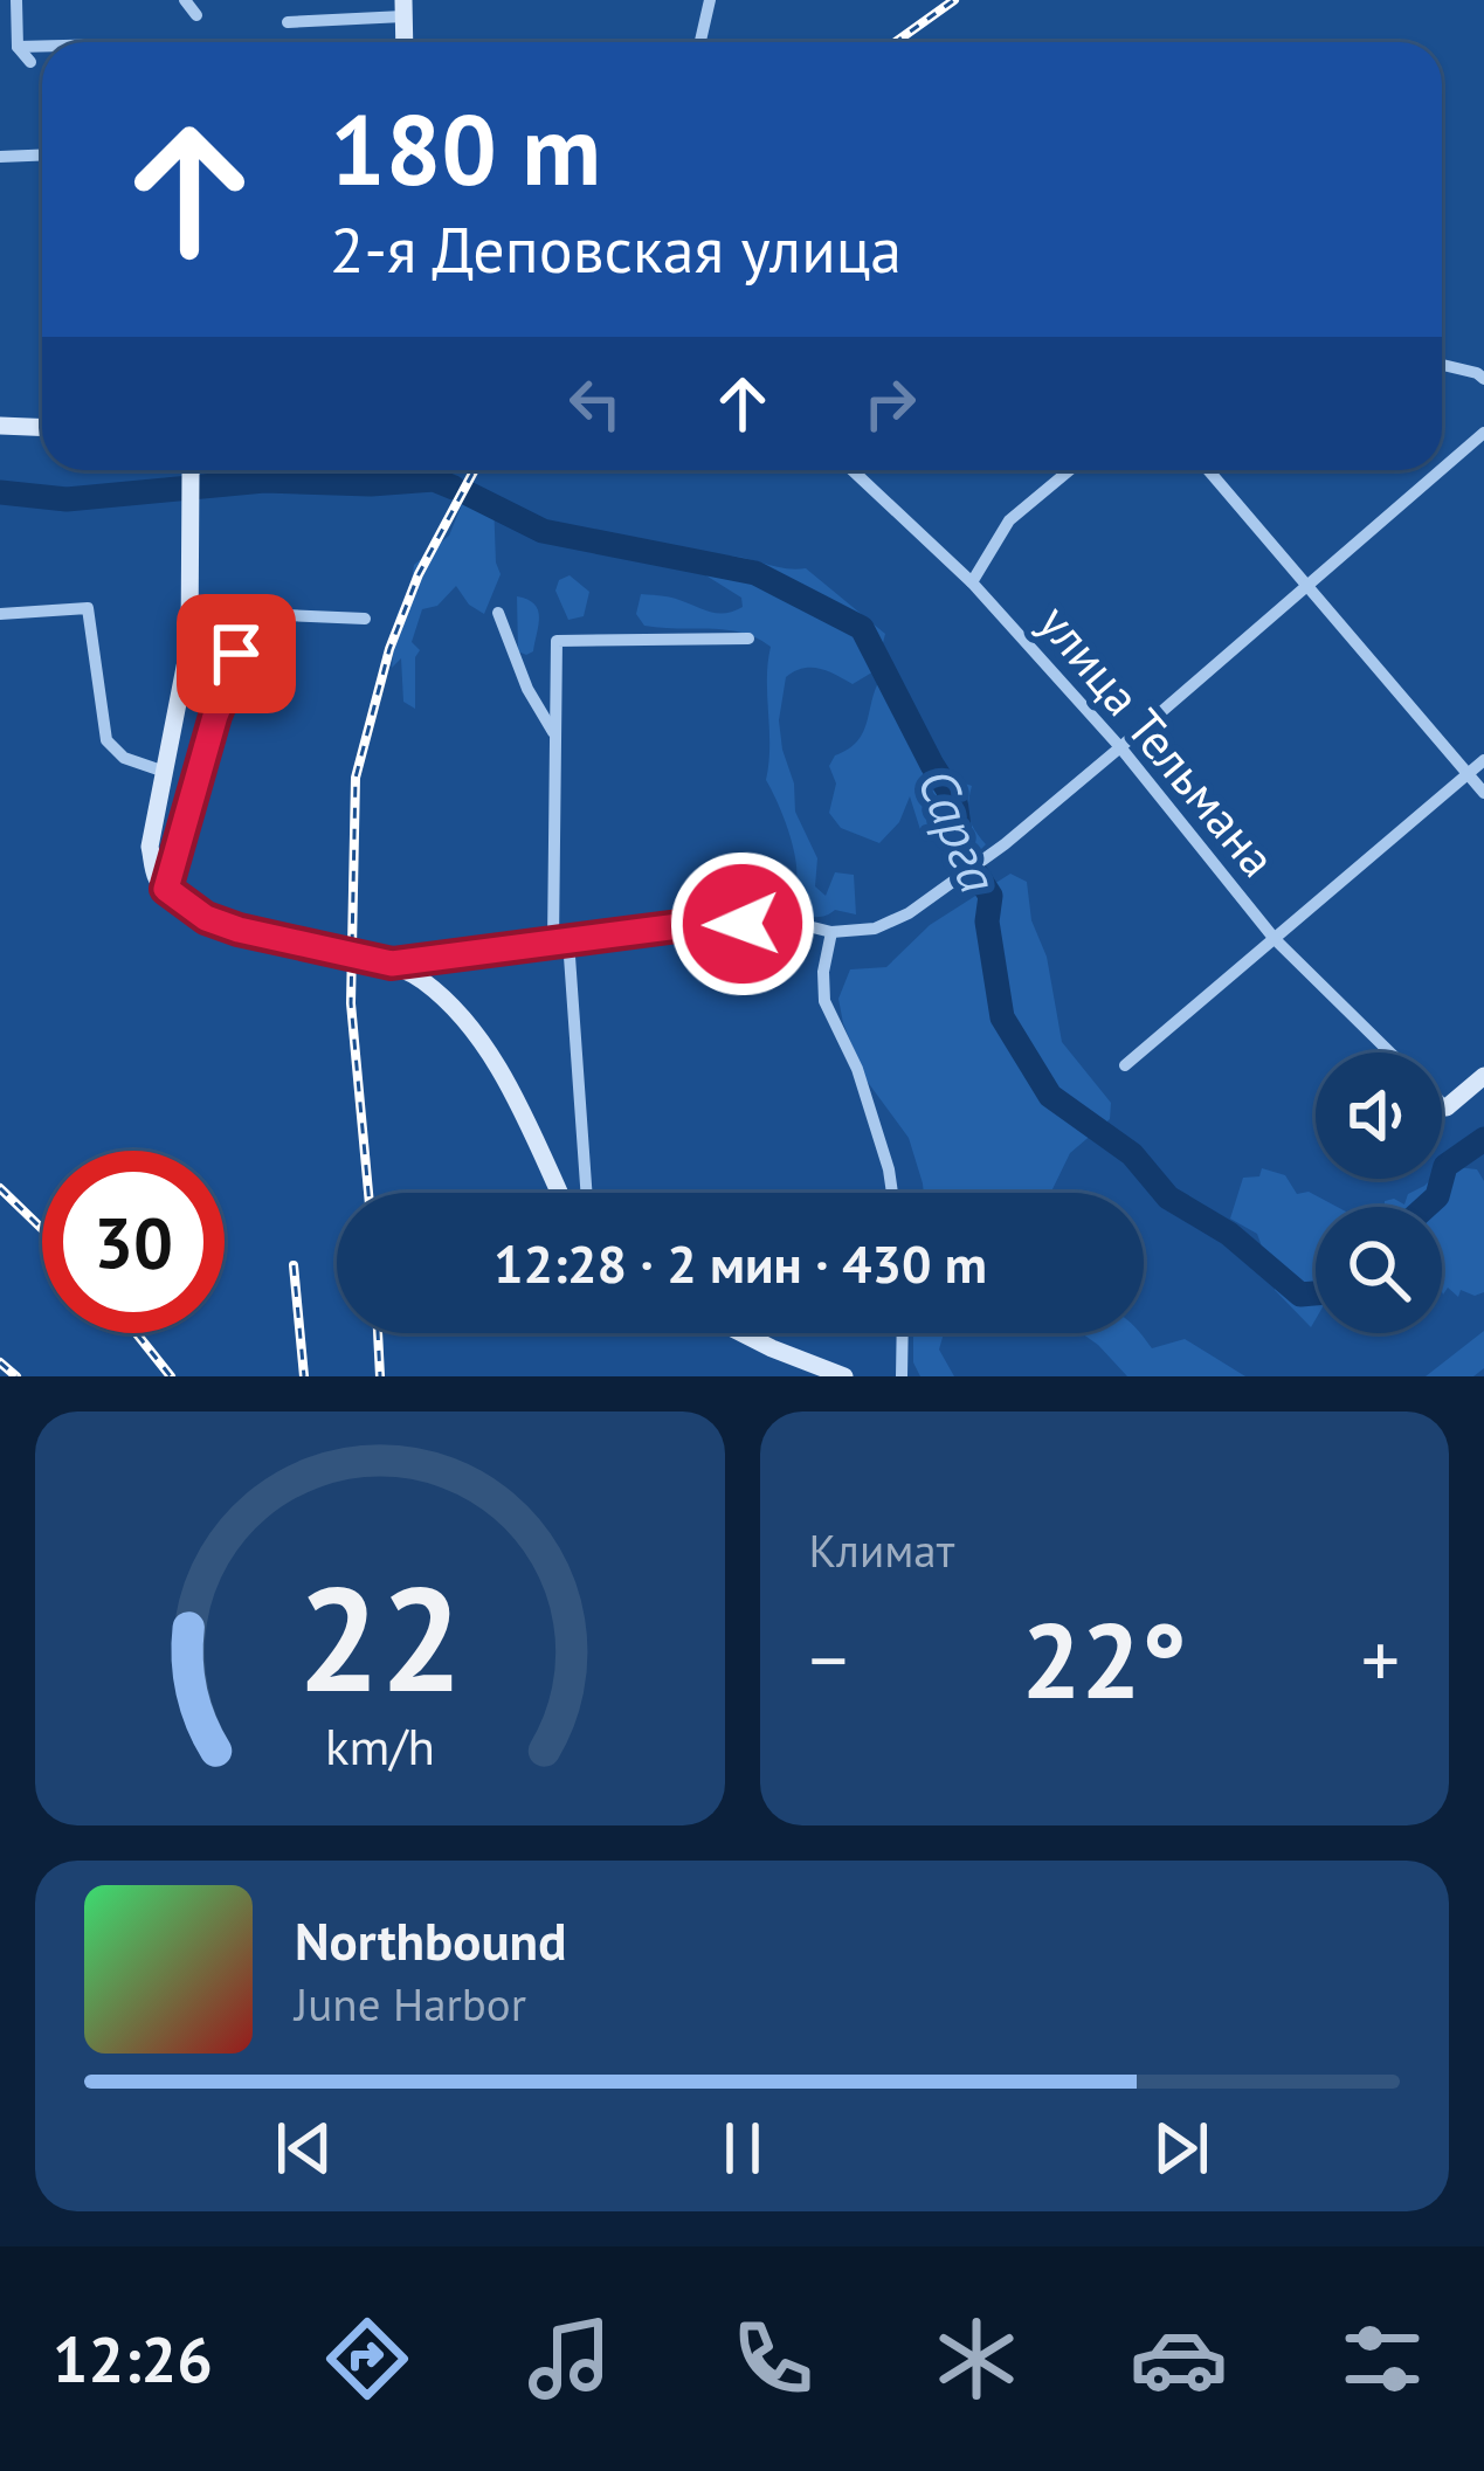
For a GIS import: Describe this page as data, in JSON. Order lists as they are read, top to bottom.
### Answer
{
  "streets": {
    "street": ["улица Тельмана"]
  },
  "water": ["Сарга"],
  "page": {
    "turn": ["180 m", "2-я Деповская улица"],
    "limit": "30",
    "trip": "12:28 · 2 мин · 430 m",
    "tile": "Климат",
    "heat": ["−", "22°", "+"],
    "song": ["Northbound", "June Harbor"],
    "tabs": "12:26",
    "gauge": ["22", "km/h"]
  }
}
